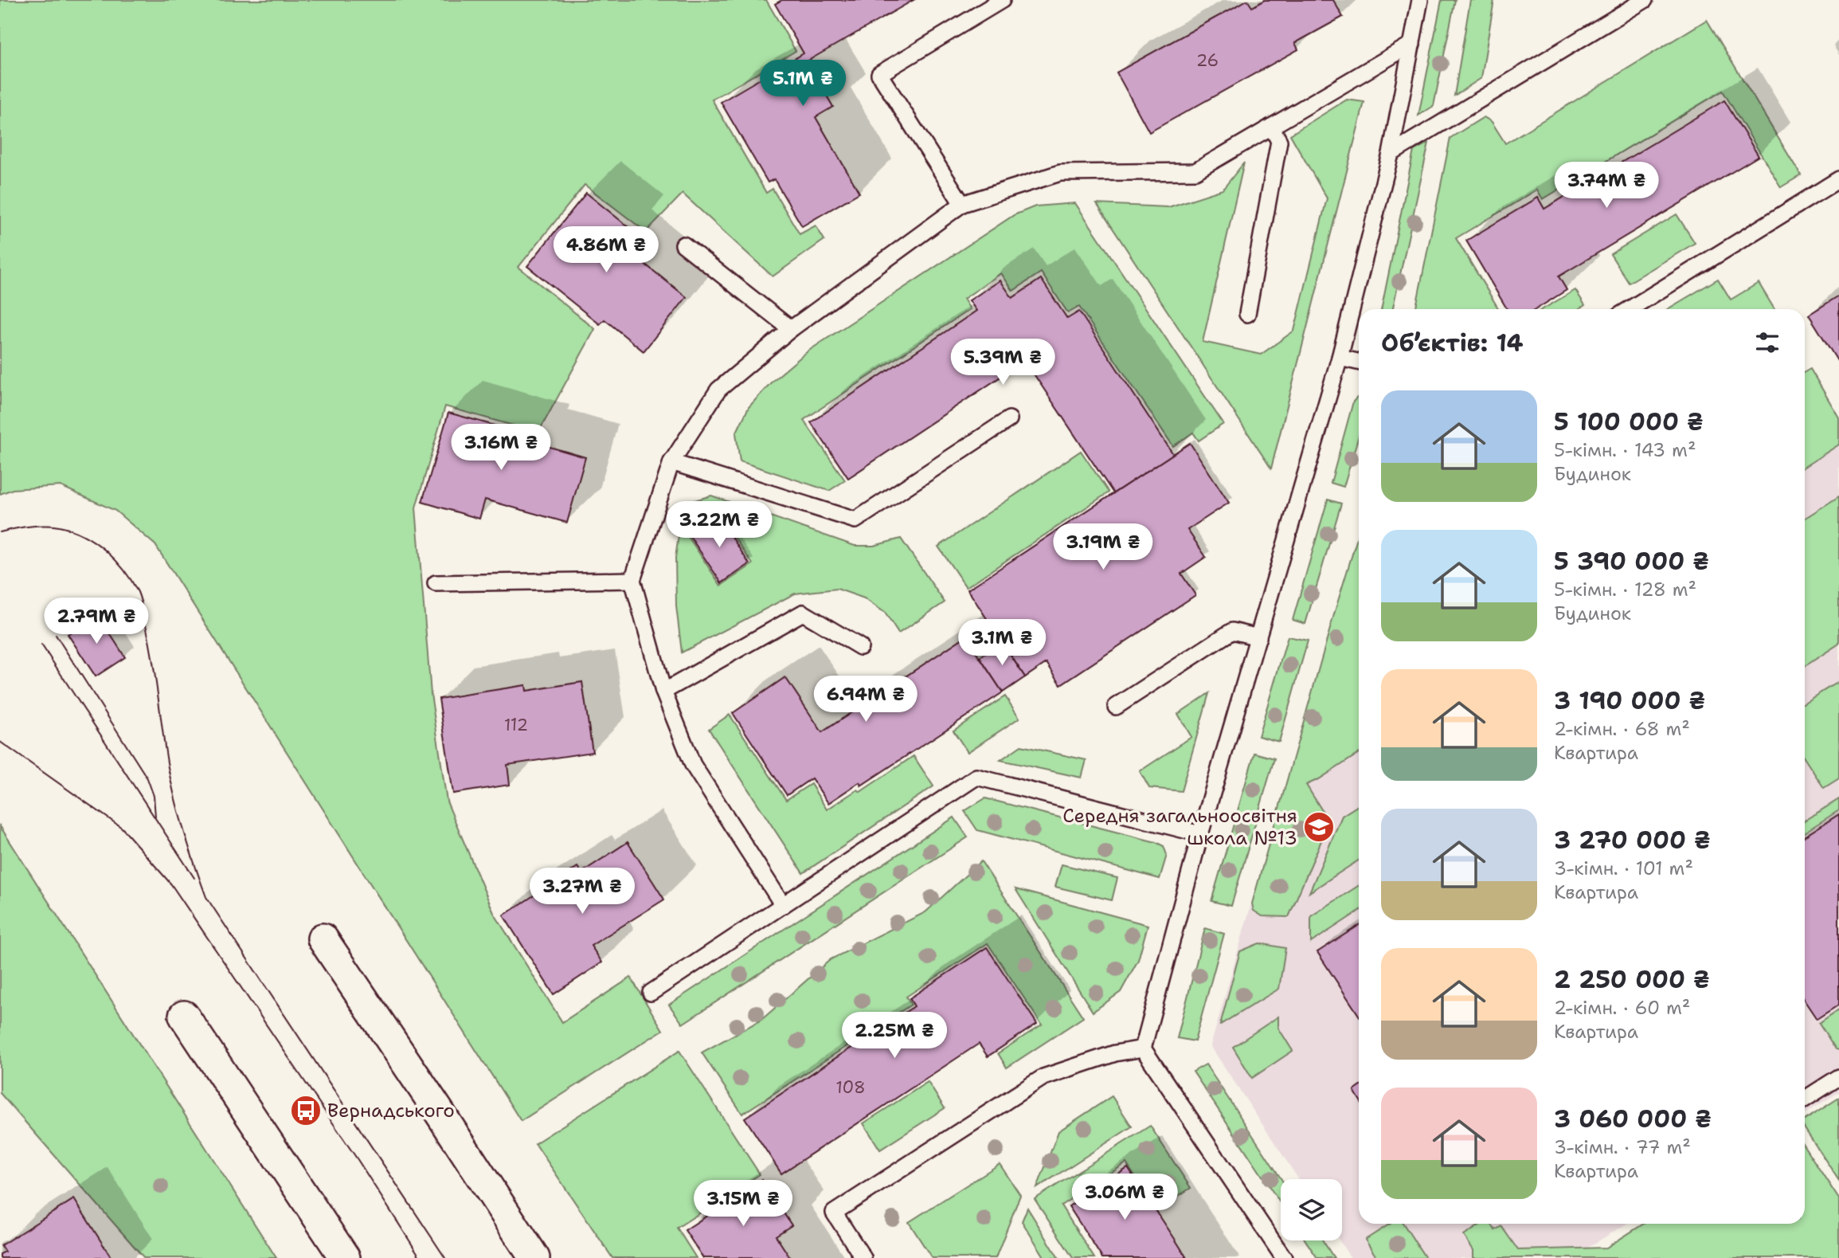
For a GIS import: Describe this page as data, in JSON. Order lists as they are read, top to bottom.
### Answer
{
  "places": {
    "school or university": ["Середня загальноосвітня школа №13"],
    "bus stop": ["Вернадського"]
  },
  "house_numbers": ["26", "112", "108"],
  "page": {
    "price": [
      "5.1M ₴",
      "3.74M ₴",
      "4.86M ₴",
      "5.39M ₴",
      "3.16M ₴",
      "3.22M ₴",
      "3.19M ₴",
      "2.79M ₴",
      "3.1M ₴",
      "6.94M ₴",
      "3.27M ₴",
      "2.25M ₴",
      "3.06M ₴",
      "3.15M ₴"
    ],
    "heading": "Об’єктів: 14",
    "list": [
      {
        "name": "5 100 000 ₴",
        "note": "5-кімн. · 143 m² · Будинок"
      },
      {
        "name": "5 390 000 ₴",
        "note": "5-кімн. · 128 m² · Будинок"
      },
      {
        "name": "3 190 000 ₴",
        "note": "2-кімн. · 68 m² · Квартира"
      },
      {
        "name": "3 270 000 ₴",
        "note": "3-кімн. · 101 m² · Квартира"
      },
      {
        "name": "2 250 000 ₴",
        "note": "2-кімн. · 60 m² · Квартира"
      },
      {
        "name": "3 060 000 ₴",
        "note": "3-кімн. · 77 m² · Квартира"
      }
    ]
  }
}
